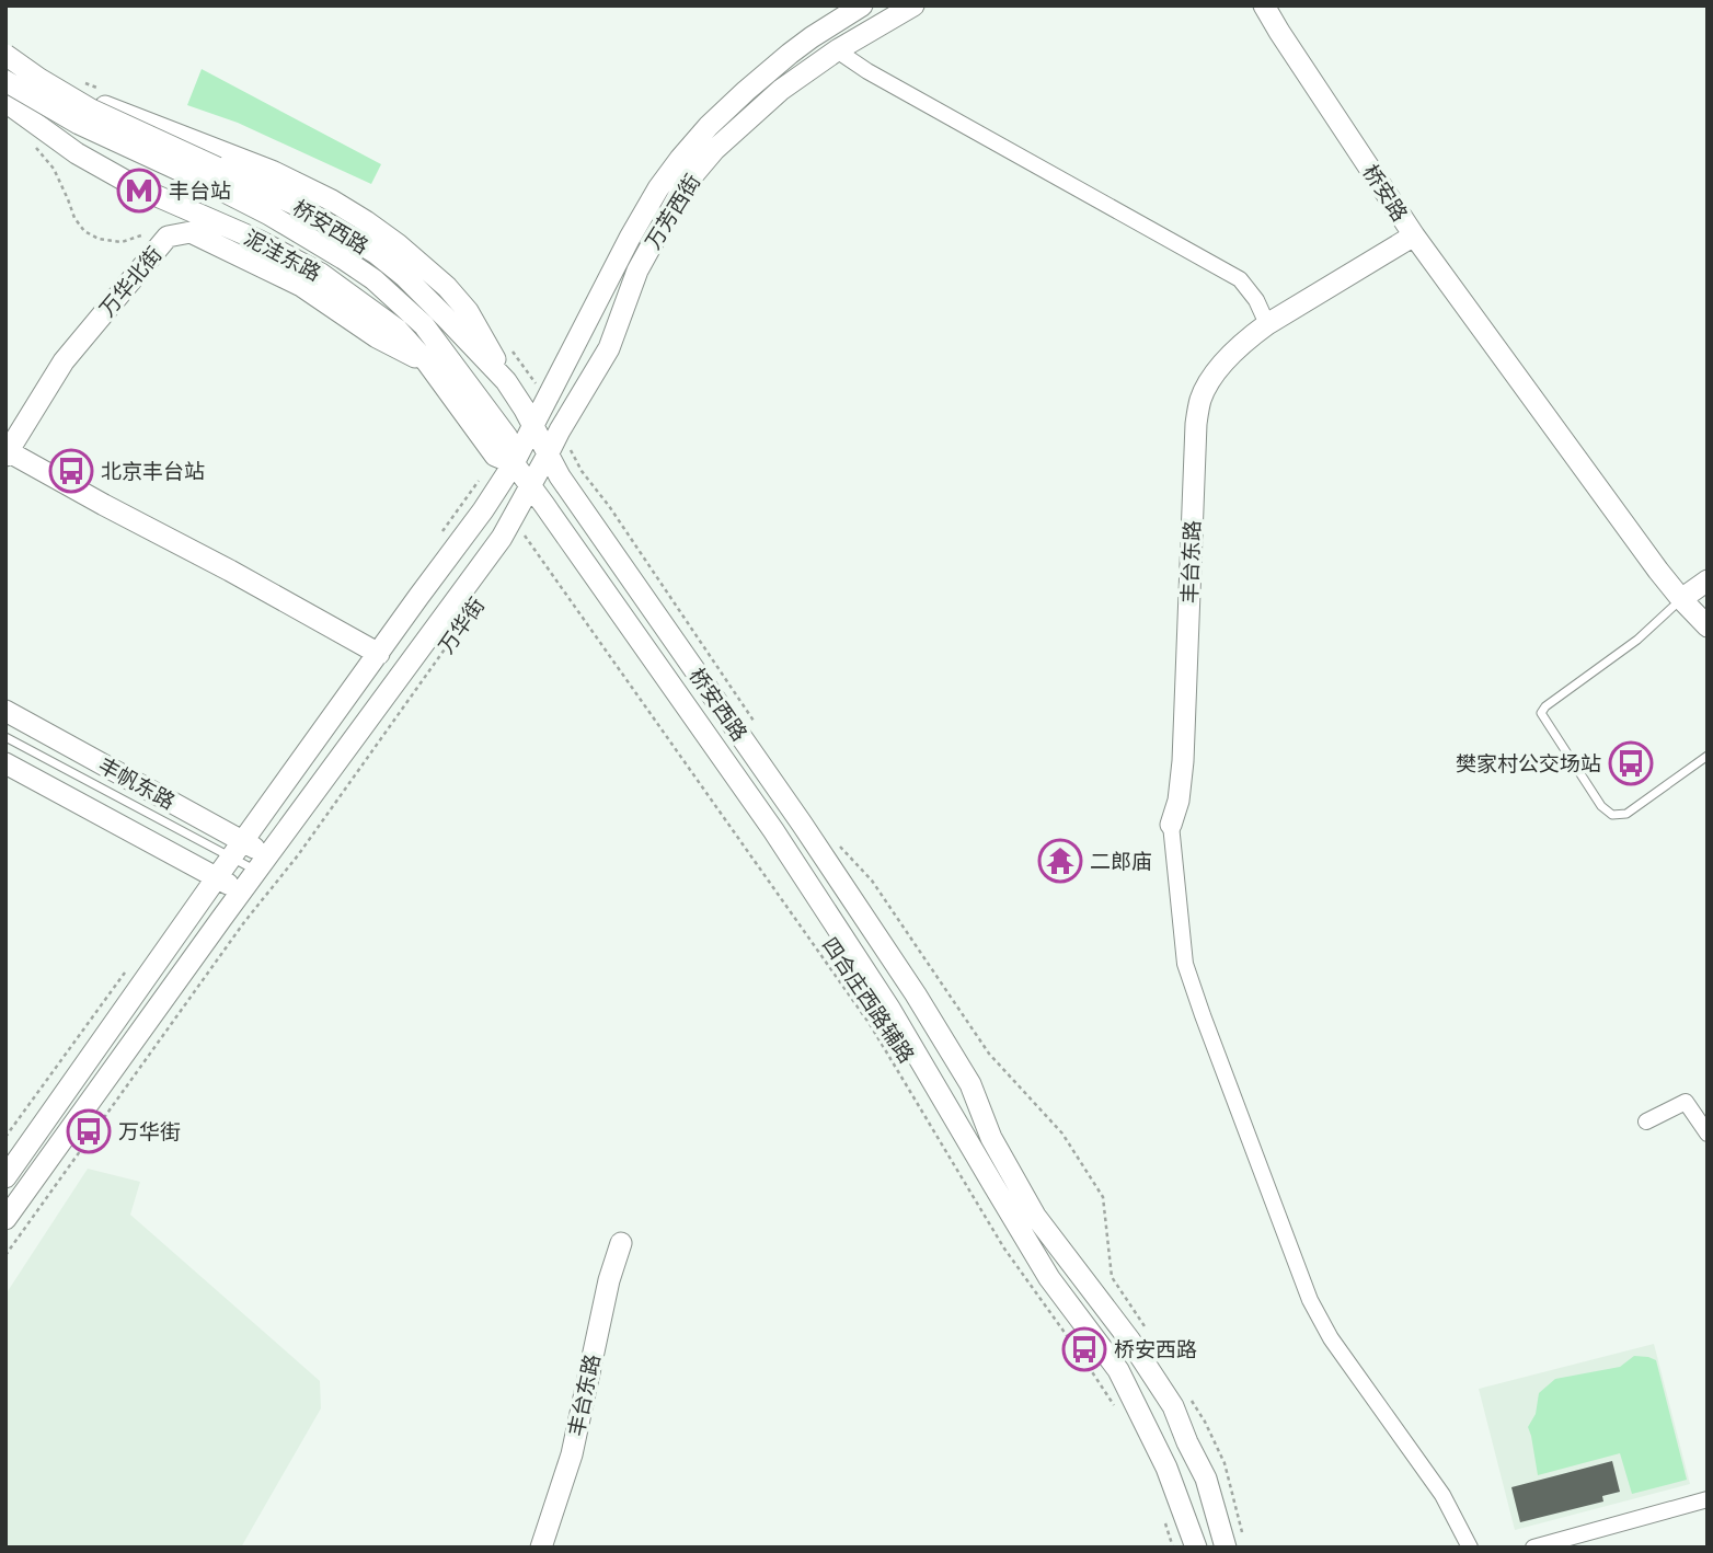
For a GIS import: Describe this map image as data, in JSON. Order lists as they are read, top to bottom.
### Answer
{
  "streets": {
    "main road": [
      "桥安路",
      "万芳西街",
      "桥安西路",
      "泥洼东路",
      "万华北街",
      "丰台东路",
      "万华街",
      "丰帆东路"
    ],
    "path": ["四合庄西路辅路"]
  },
  "crossings": [
    ["桥安路", "丰台东路"],
    ["万芳西街", "桥安西路"],
    ["万芳西街", "万华街"],
    ["桥安西路", "泥洼东路"],
    ["桥安西路", "万华街"],
    ["泥洼东路", "万华北街"],
    ["万华街", "丰帆东路"]
  ],
  "places": {
    "metro station": ["丰台站"],
    "bus stop": [
      "北京丰台站",
      "樊家村公交场站",
      "万华街",
      "桥安西路"
    ],
    "temple": ["二郎庙"]
  }
}
